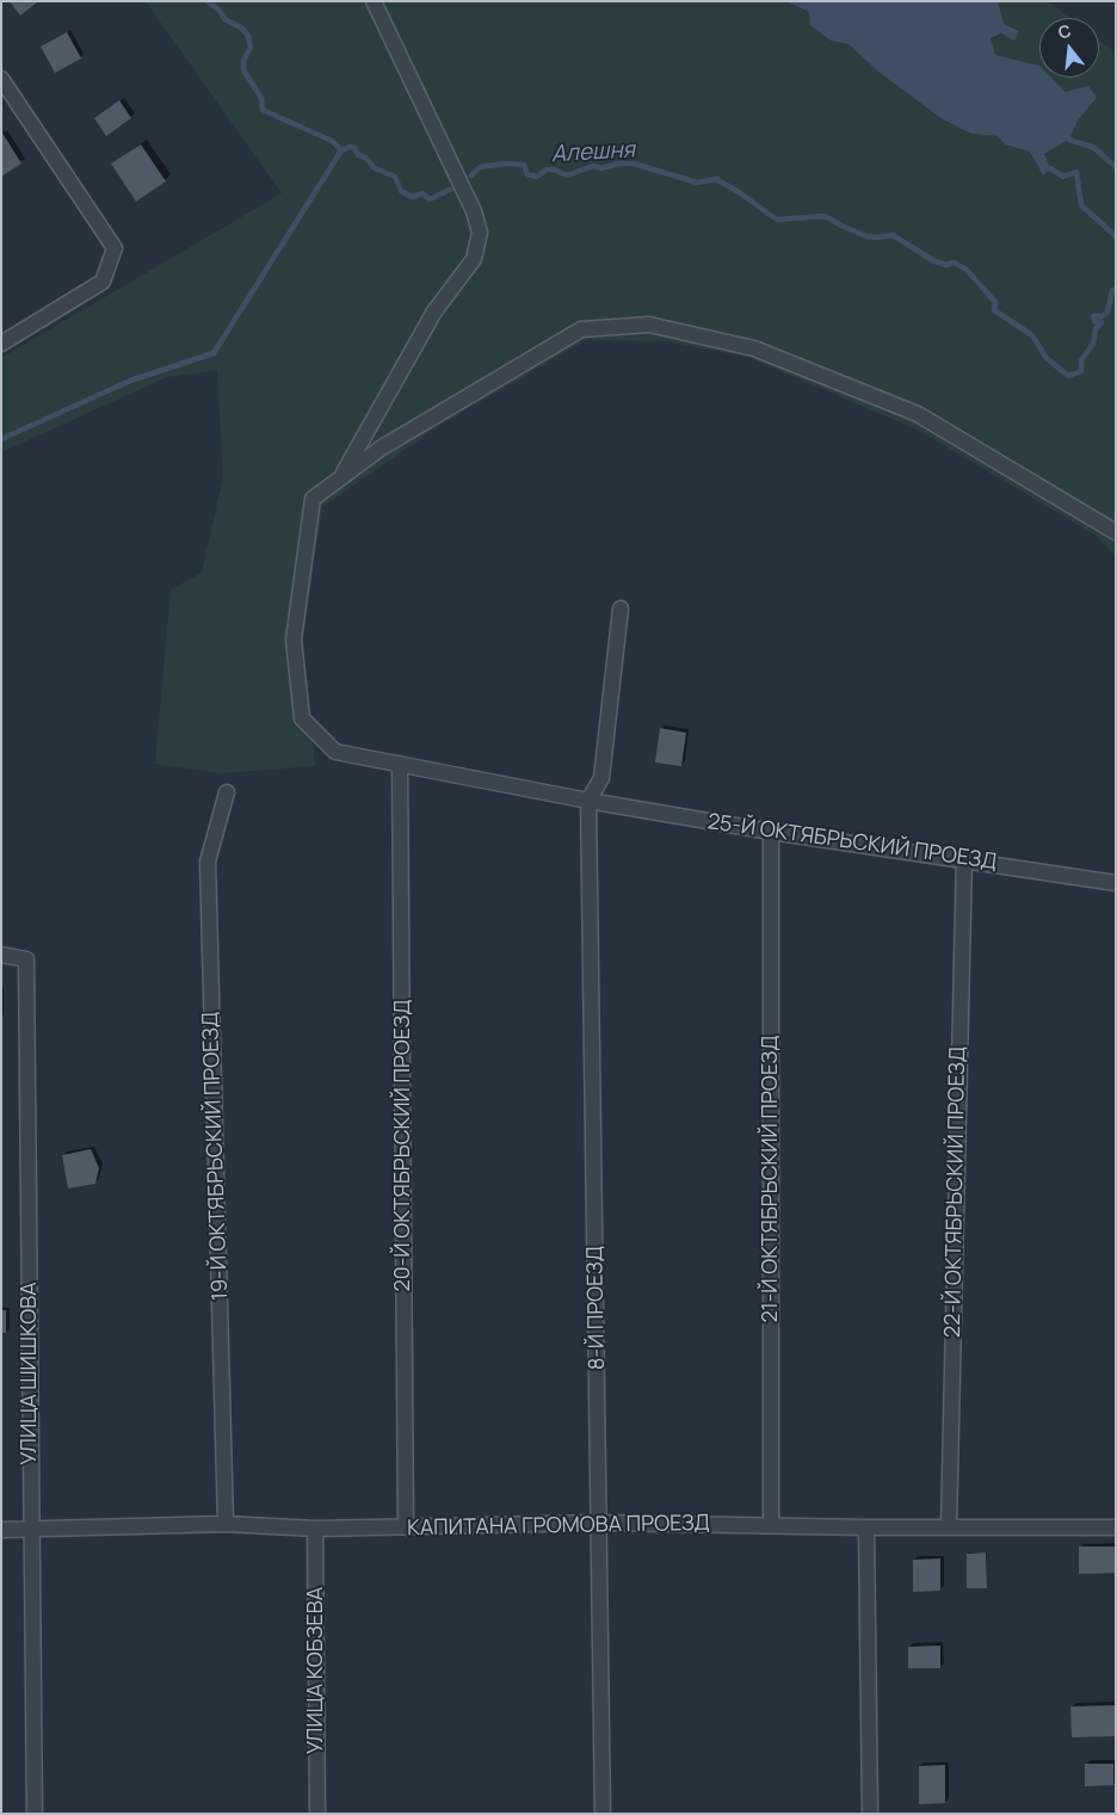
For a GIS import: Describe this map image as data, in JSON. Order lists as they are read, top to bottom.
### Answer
{
  "streets": {
    "street": [
      "25-Й ОКТЯБРЬСКИЙ ПРОЕЗД",
      "20-Й ОКТЯБРЬСКИЙ ПРОЕЗД",
      "19-Й ОКТЯБРЬСКИЙ ПРОЕЗД",
      "21-Й ОКТЯБРЬСКИЙ ПРОЕЗД",
      "22-Й ОКТЯБРЬСКИЙ ПРОЕЗД",
      "8-Й ПРОЕЗД",
      "УЛИЦА ШИШКОВА",
      "КАПИТАНА ГРОМОВА ПРОЕЗД",
      "УЛИЦА КОБЗЕВА"
    ]
  },
  "crossings": [
    ["25-Й ОКТЯБРЬСКИЙ ПРОЕЗД", "20-Й ОКТЯБРЬСКИЙ ПРОЕЗД"],
    ["25-Й ОКТЯБРЬСКИЙ ПРОЕЗД", "21-Й ОКТЯБРЬСКИЙ ПРОЕЗД"],
    ["25-Й ОКТЯБРЬСКИЙ ПРОЕЗД", "22-Й ОКТЯБРЬСКИЙ ПРОЕЗД"],
    ["25-Й ОКТЯБРЬСКИЙ ПРОЕЗД", "8-Й ПРОЕЗД"],
    ["20-Й ОКТЯБРЬСКИЙ ПРОЕЗД", "КАПИТАНА ГРОМОВА ПРОЕЗД"],
    ["19-Й ОКТЯБРЬСКИЙ ПРОЕЗД", "КАПИТАНА ГРОМОВА ПРОЕЗД"],
    ["21-Й ОКТЯБРЬСКИЙ ПРОЕЗД", "КАПИТАНА ГРОМОВА ПРОЕЗД"],
    ["22-Й ОКТЯБРЬСКИЙ ПРОЕЗД", "КАПИТАНА ГРОМОВА ПРОЕЗД"],
    ["8-Й ПРОЕЗД", "КАПИТАНА ГРОМОВА ПРОЕЗД"],
    ["УЛИЦА ШИШКОВА", "КАПИТАНА ГРОМОВА ПРОЕЗД"],
    ["КАПИТАНА ГРОМОВА ПРОЕЗД", "УЛИЦА КОБЗЕВА"]
  ],
  "water": ["Алешня"],
  "north": "top"
}
